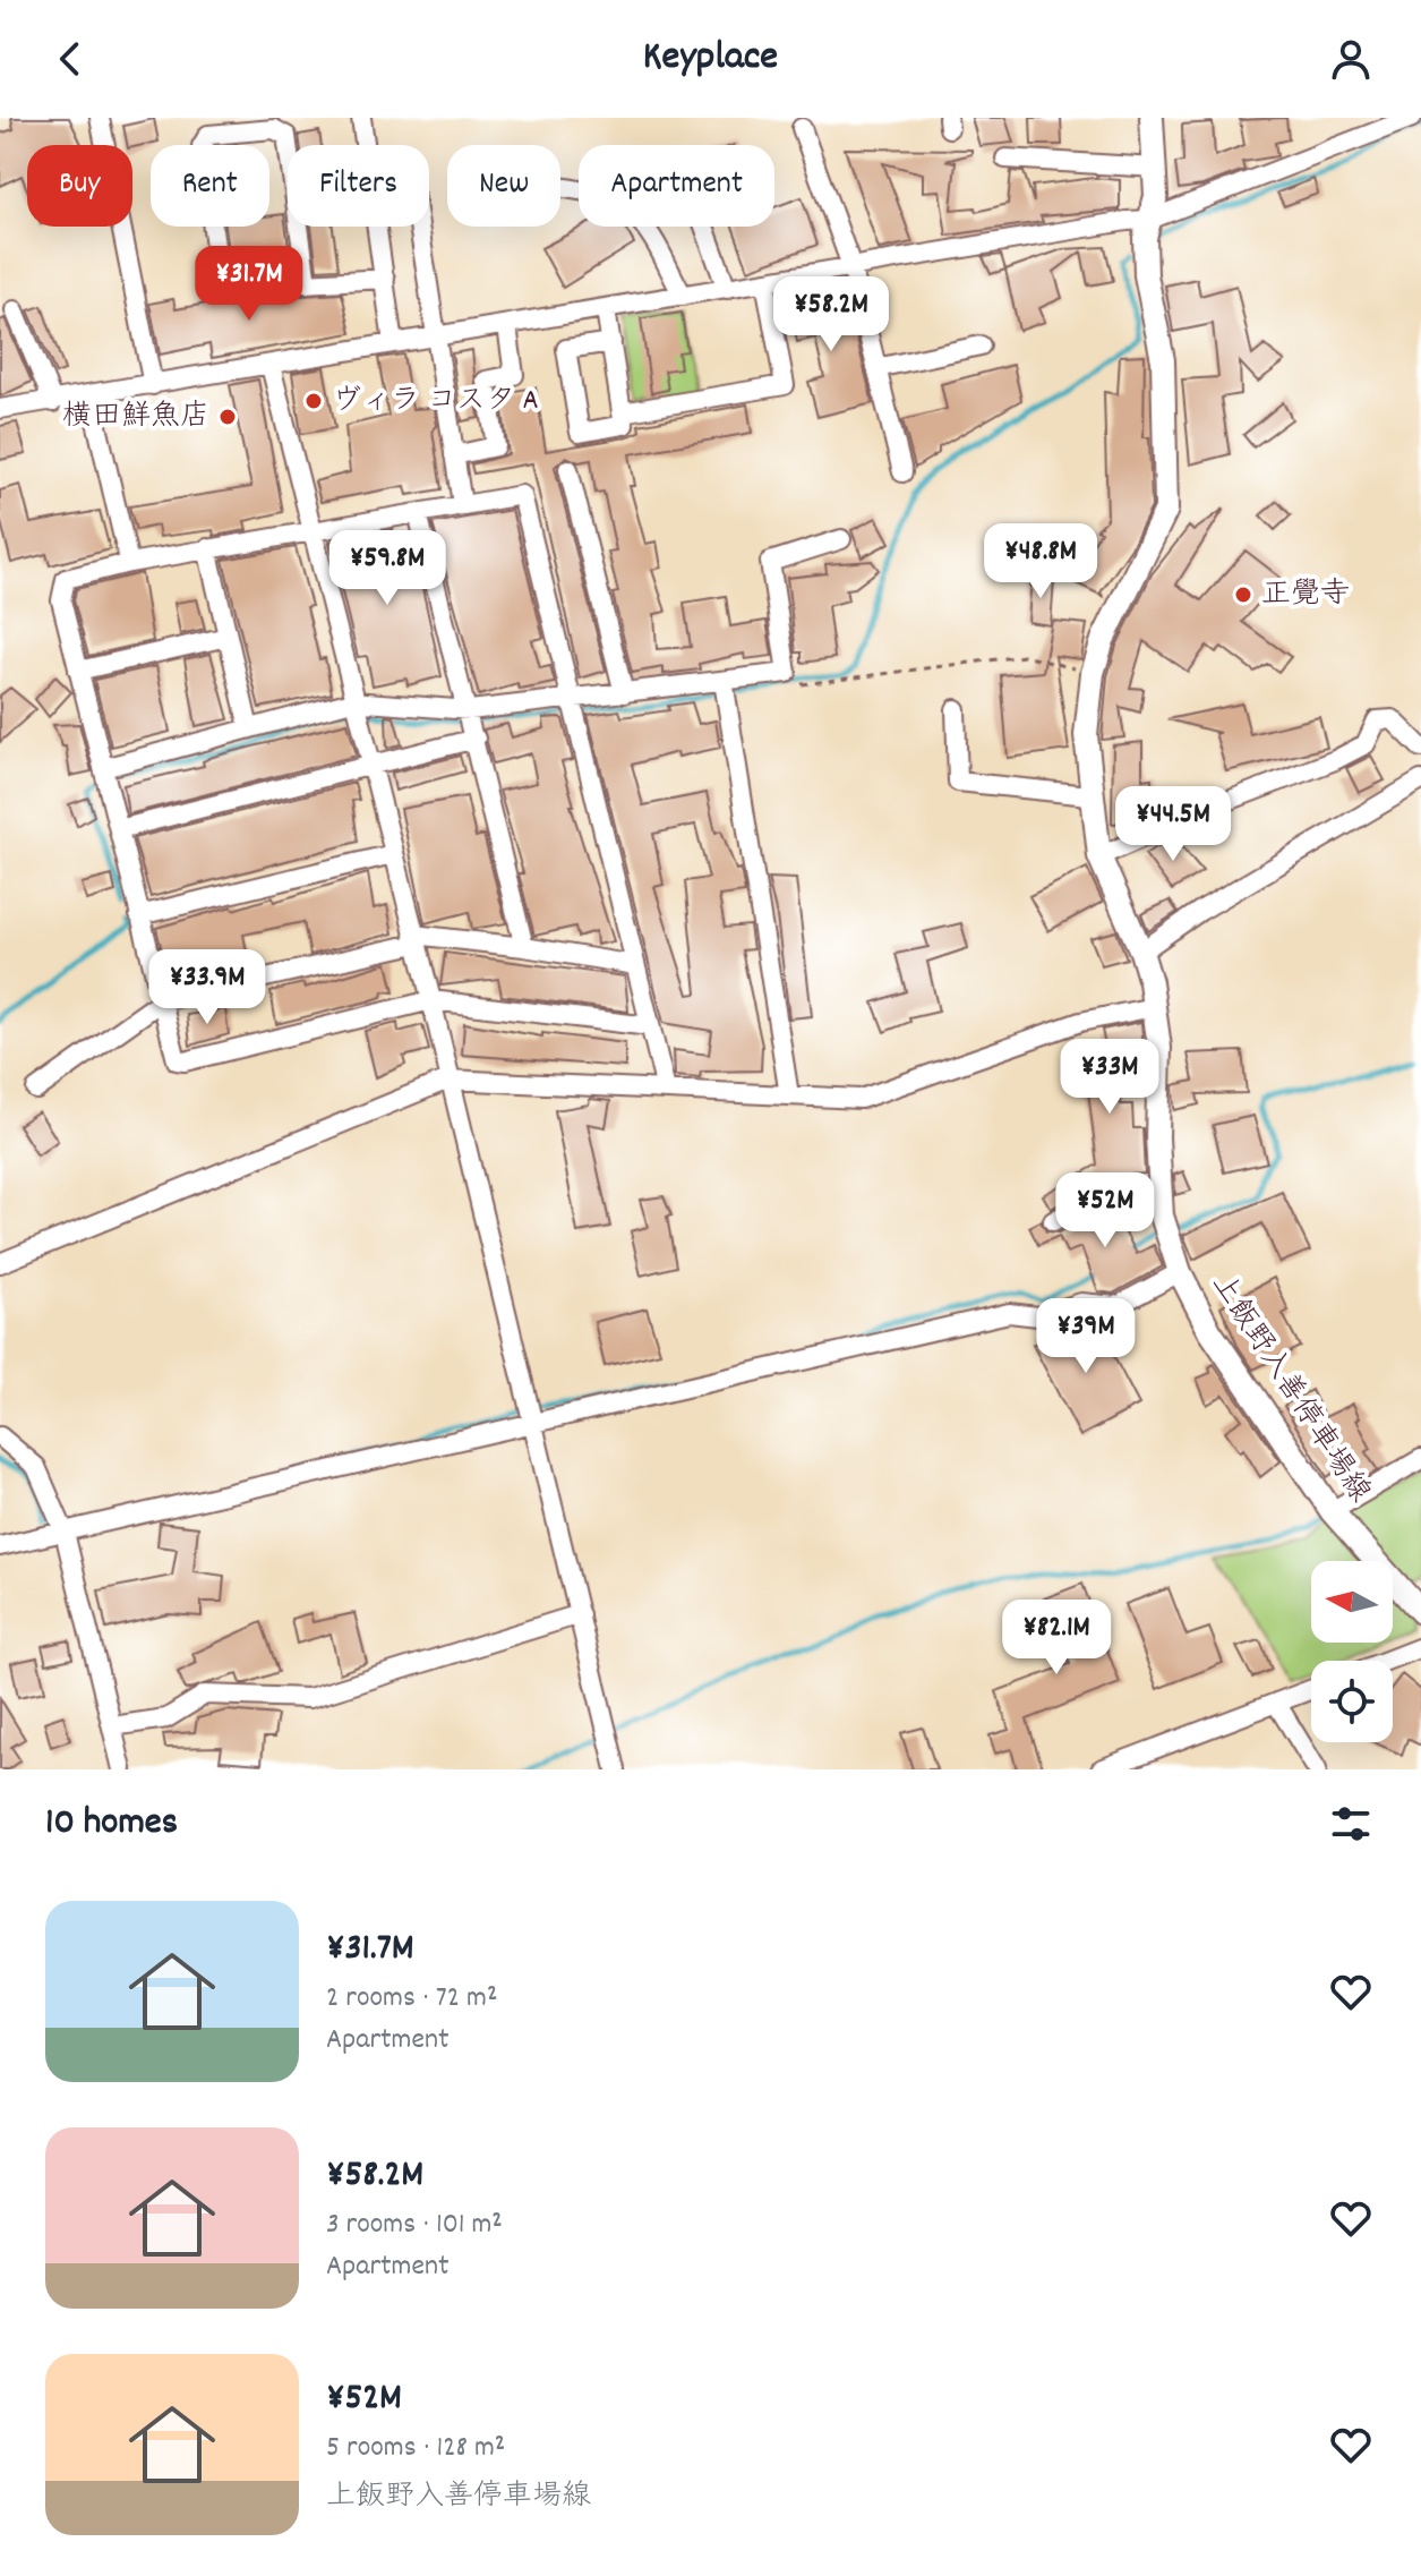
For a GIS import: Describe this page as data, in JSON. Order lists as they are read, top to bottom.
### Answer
{
  "streets": {
    "main road": ["上飯野入善停車場線"]
  },
  "places": ["ヴィラ コスタ A", "横田鮮魚店", "正覺寺"],
  "north": "left",
  "page": {
    "header": "Keyplace",
    "chip": [
      "Buy",
      "Rent",
      "Filters",
      "New",
      "Apartment"
    ],
    "price": [
      "¥31.7M",
      "¥58.2M",
      "¥48.8M",
      "¥59.8M",
      "¥44.5M",
      "¥33.9M",
      "¥33M",
      "¥52M",
      "¥39M",
      "¥82.1M"
    ],
    "heading": "10 homes",
    "list": [
      {
        "name": "¥31.7M",
        "note": "2 rooms · 72 m² · Apartment"
      },
      {
        "name": "¥58.2M",
        "note": "3 rooms · 101 m² · Apartment"
      },
      {
        "name": "¥52M",
        "note": "5 rooms · 128 m² · 上飯野入善停車場線"
      }
    ]
  }
}
